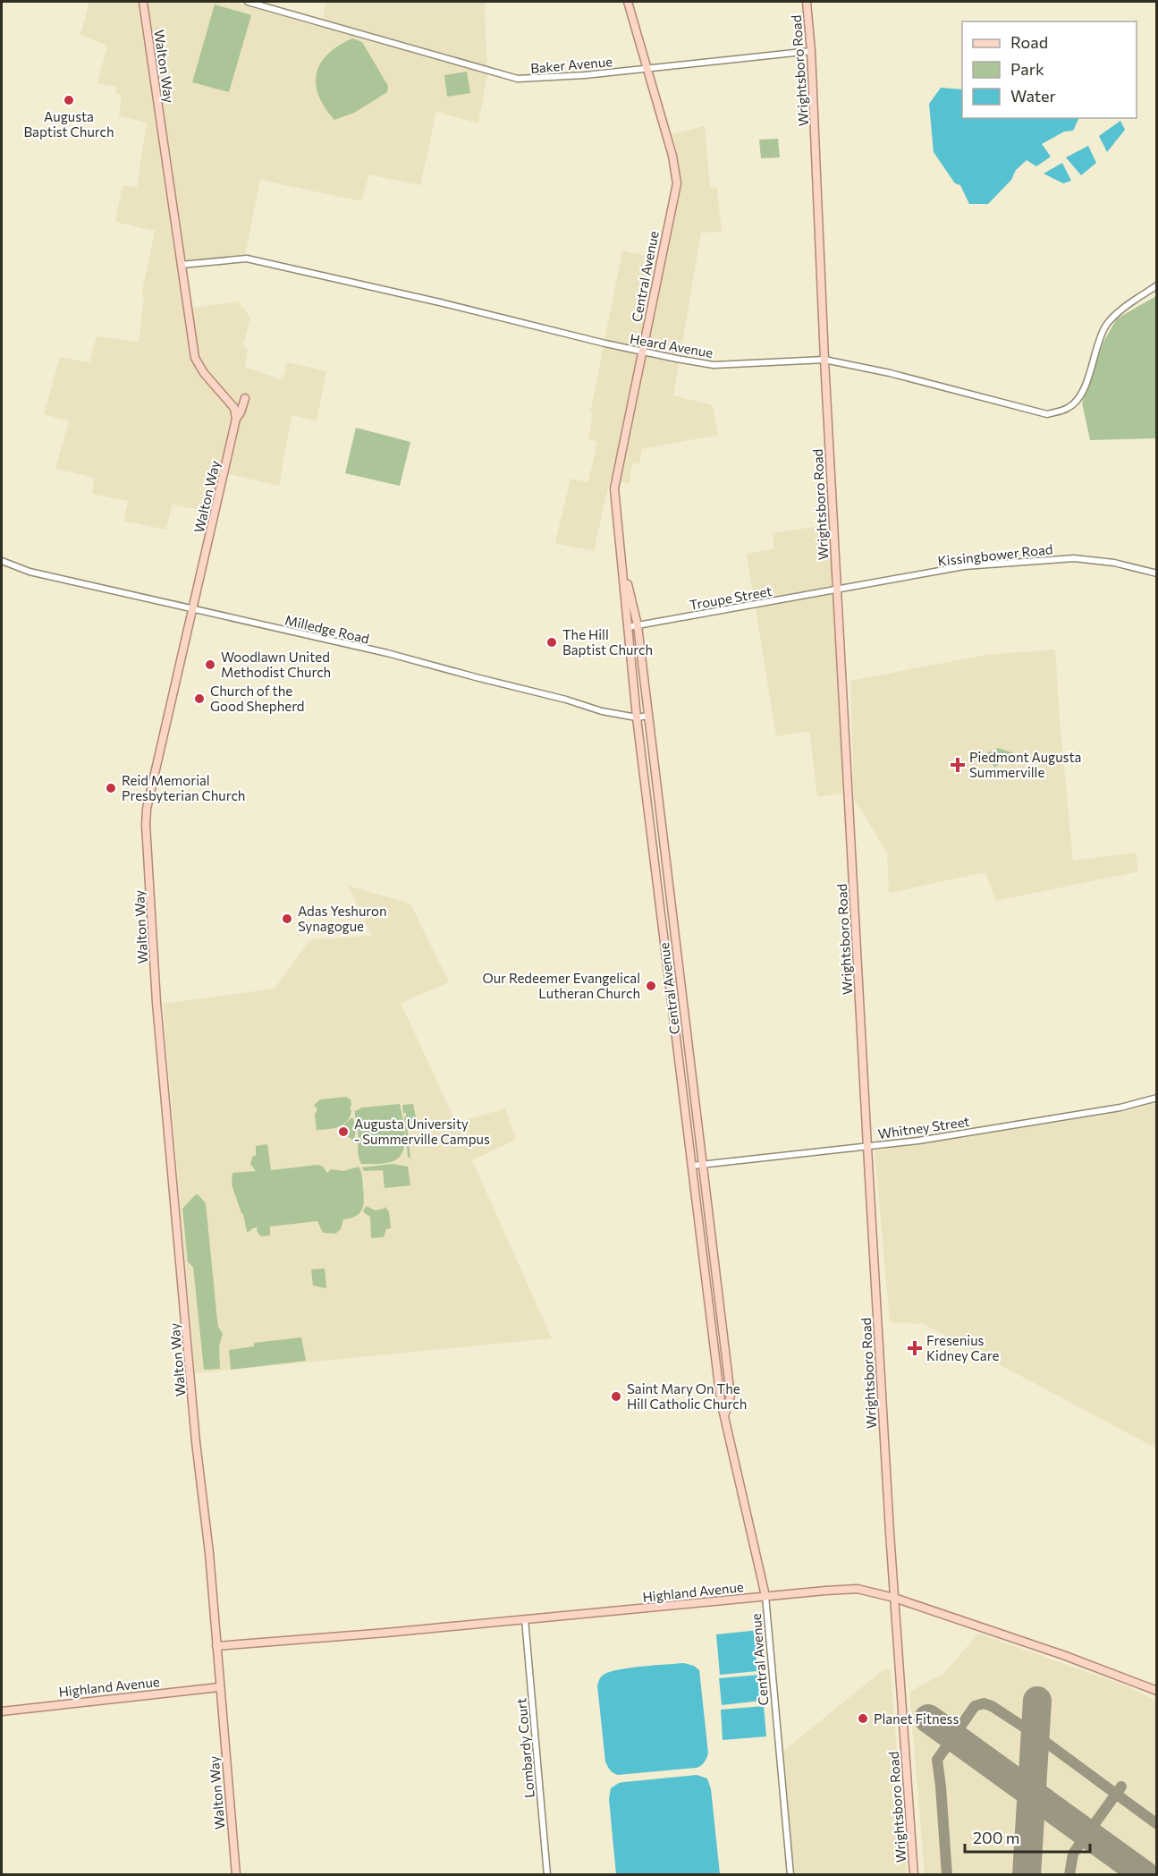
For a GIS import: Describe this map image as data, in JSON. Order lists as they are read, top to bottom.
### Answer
{
  "streets": {
    "main road": [
      "Walton Way",
      "Wrightsboro Road",
      "Central Avenue",
      "Highland Avenue"
    ],
    "street": [
      "Baker Avenue",
      "Heard Avenue",
      "Kissingbower Road",
      "Troupe Street",
      "Milledge Road",
      "Whitney Street",
      "Lombardy Court"
    ]
  },
  "crossings": [
    ["Baker Avenue", "Wrightsboro Road"],
    ["Baker Avenue", "Central Avenue"],
    ["Walton Way", "Heard Avenue"],
    ["Walton Way", "Milledge Road"],
    ["Walton Way", "Highland Avenue"],
    ["Wrightsboro Road", "Heard Avenue"],
    ["Wrightsboro Road", "Kissingbower Road"],
    ["Wrightsboro Road", "Troupe Street"],
    ["Wrightsboro Road", "Whitney Street"],
    ["Wrightsboro Road", "Highland Avenue"],
    ["Central Avenue", "Heard Avenue"],
    ["Central Avenue", "Troupe Street"],
    ["Central Avenue", "Milledge Road"],
    ["Central Avenue", "Whitney Street"],
    ["Central Avenue", "Highland Avenue"],
    ["Kissingbower Road", "Troupe Street"],
    ["Highland Avenue", "Lombardy Court"]
  ],
  "places": {
    "other": [
      "Augusta Baptist Church",
      "The Hill Baptist Church",
      "Woodlawn United Methodist Church",
      "Church of the Good Shepherd",
      "Reid Memorial Presbyterian Church",
      "Adas Yeshuron Synagogue",
      "Our Redeemer Evangelical Lutheran Church",
      "Augusta University - Summerville Campus",
      "Saint Mary On The Hill Catholic Church",
      "Planet Fitness"
    ],
    "health": ["Piedmont Augusta Summerville", "Fresenius Kidney Care"]
  },
  "legend": ["Road", "Park", "Water"],
  "scale_bar": "200 m"
}
